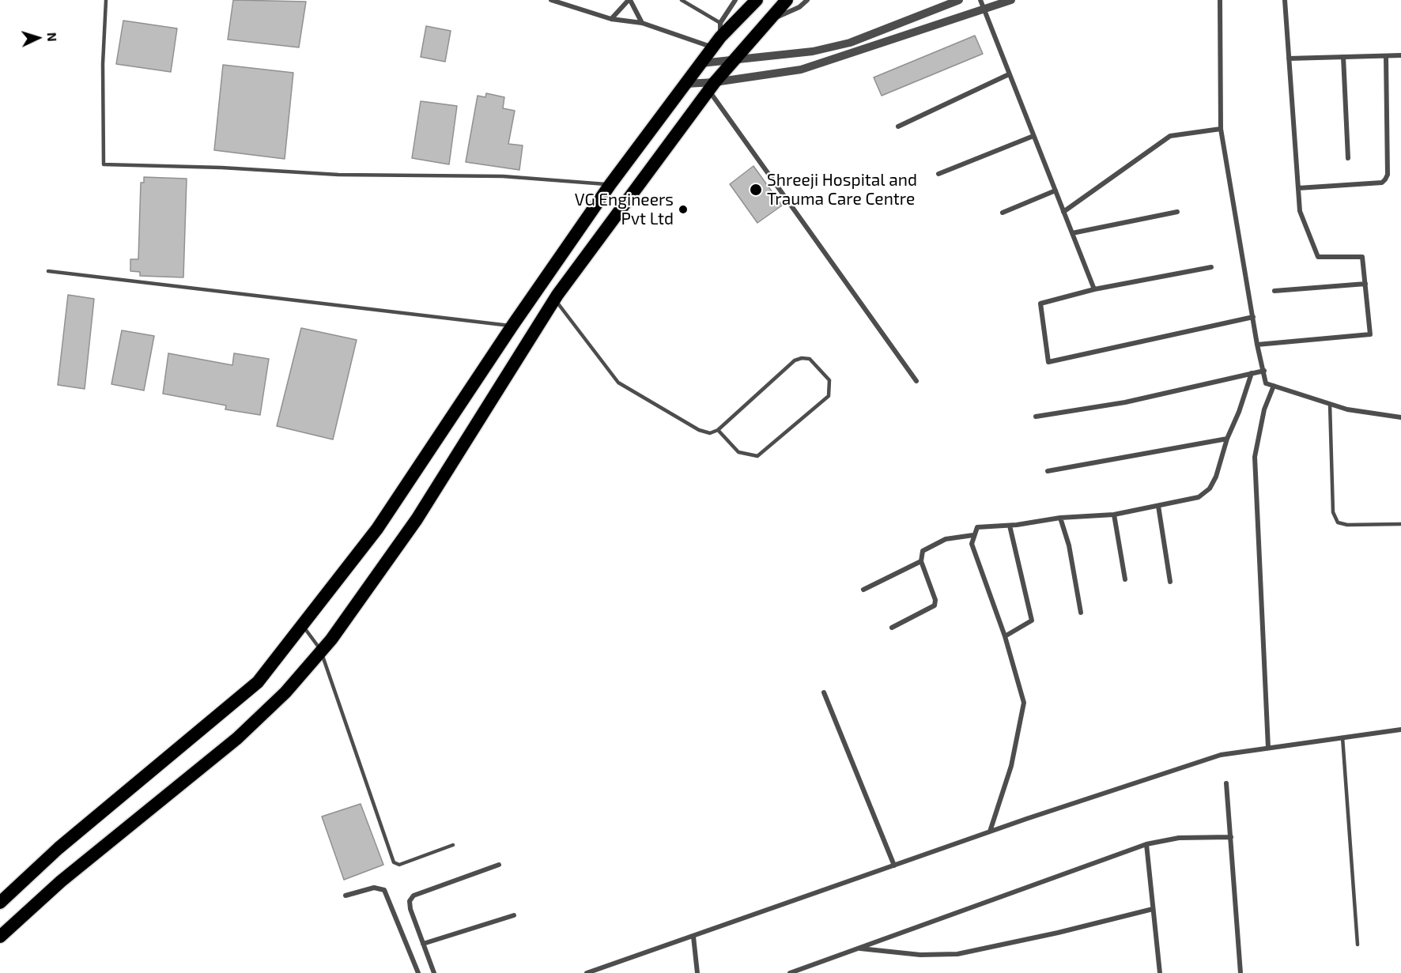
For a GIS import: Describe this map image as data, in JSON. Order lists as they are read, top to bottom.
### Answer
{
  "places": ["Shreeji Hospital and Trauma Care Centre", "VG Engineers Pvt Ltd"],
  "north": "right"
}
